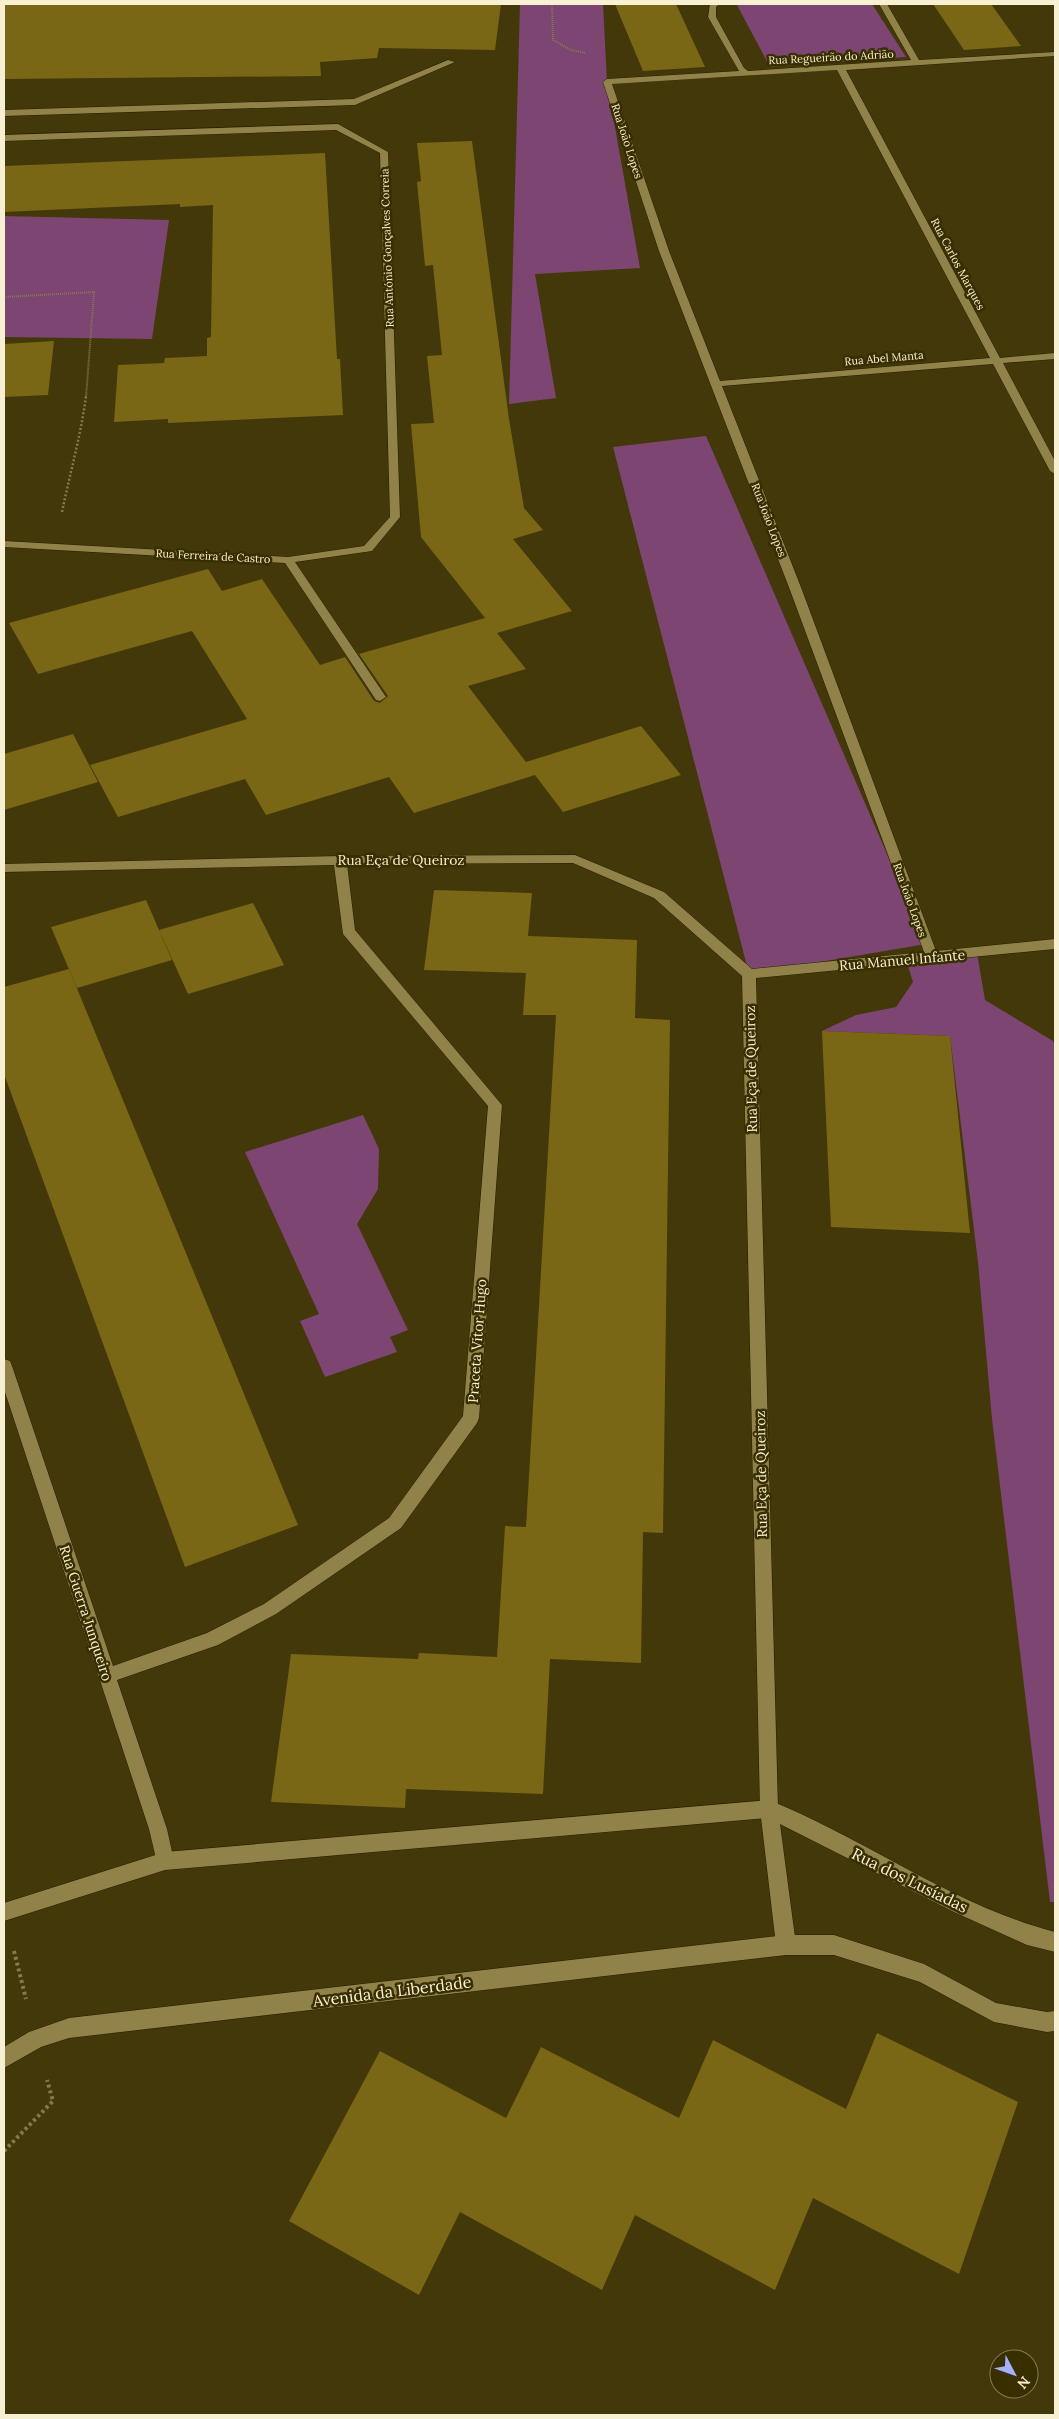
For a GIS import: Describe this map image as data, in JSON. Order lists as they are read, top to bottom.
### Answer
{
  "streets": {
    "street": [
      "Rua Regueirão do Adrião",
      "Rua João Lopes",
      "Rua António Gonçalves Correia",
      "Rua Carlos Marques",
      "Rua Abel Manta",
      "Rua Ferreira de Castro",
      "Rua Eça de Queiroz",
      "Rua Manuel Infante",
      "Praceta Vitor Hugo",
      "Rua Guerra Junqueiro",
      "Rua dos Lusíadas",
      "Avenida da Liberdade"
    ]
  },
  "crossings": [
    ["Rua Regueirão do Adrião", "Rua João Lopes"],
    ["Rua Regueirão do Adrião", "Rua Carlos Marques"],
    ["Rua João Lopes", "Rua Abel Manta"],
    ["Rua João Lopes", "Rua Manuel Infante"],
    ["Rua António Gonçalves Correia", "Rua Ferreira de Castro"],
    ["Rua Carlos Marques", "Rua Abel Manta"],
    ["Rua Eça de Queiroz", "Rua Manuel Infante"],
    ["Rua Eça de Queiroz", "Praceta Vitor Hugo"],
    ["Rua Eça de Queiroz", "Rua dos Lusíadas"],
    ["Rua Eça de Queiroz", "Avenida da Liberdade"],
    ["Praceta Vitor Hugo", "Rua Guerra Junqueiro"]
  ],
  "north": "bottom right"
}
